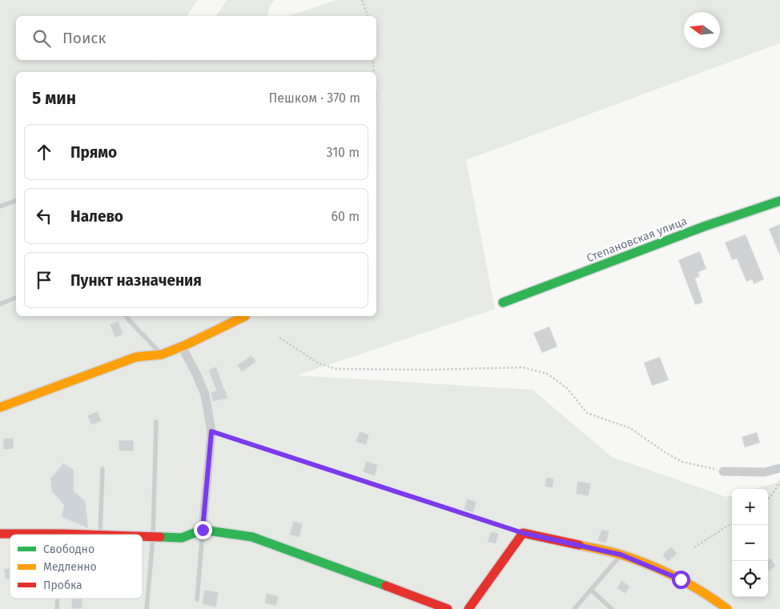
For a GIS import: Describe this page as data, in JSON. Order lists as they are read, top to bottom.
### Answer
{
  "streets": {
    "street": ["Степановская улица"]
  },
  "legend": ["Свободно", "Медленно", "Пробка"],
  "north": "left",
  "page": {
    "search": "Поиск",
    "heading": ["5 мин", "Пешком · 370 m"],
    "list": [
      ["Прямо", "310 m"],
      ["Налево", "60 m"],
      "Пункт назначения"
    ],
    "map_buttons": ["+", "−"]
  }
}
